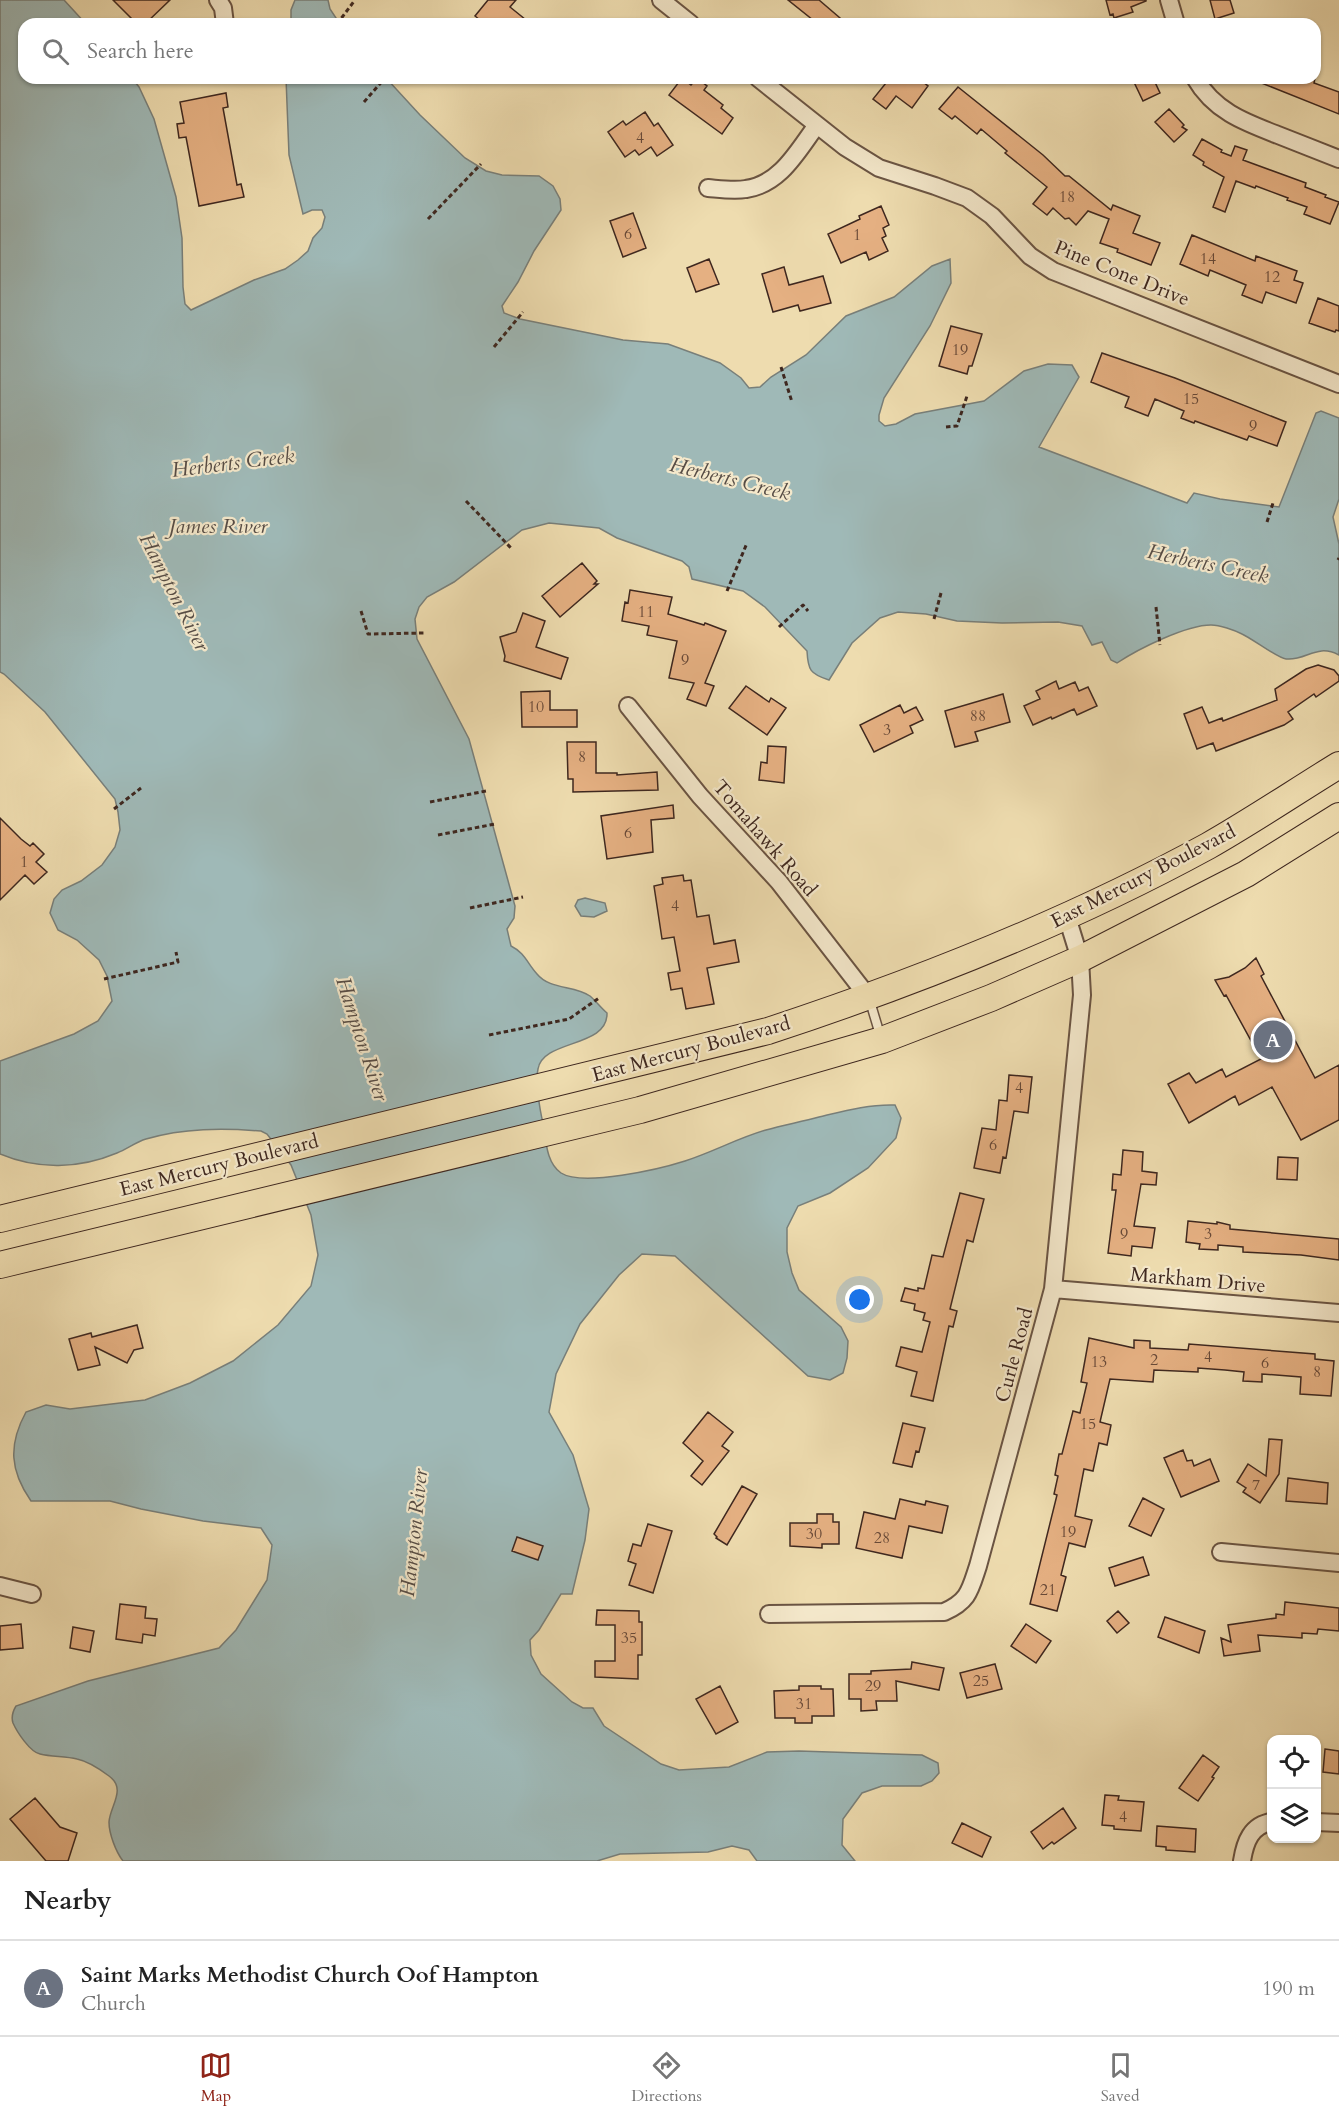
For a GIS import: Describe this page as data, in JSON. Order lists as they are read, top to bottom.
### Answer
{
  "streets": {
    "main road": ["East Mercury Boulevard"],
    "street": [
      "Pine Cone Drive",
      "Tomahawk Road",
      "Markham Drive",
      "Curle Road"
    ]
  },
  "crossings": [
    ["Tomahawk Road", "East Mercury Boulevard"],
    ["East Mercury Boulevard", "Curle Road"],
    ["Markham Drive", "Curle Road"]
  ],
  "water": ["Herberts Creek", "James River", "Hampton River"],
  "house_numbers": [
    "4",
    "18",
    "6",
    "1",
    "14",
    "12",
    "19",
    "15",
    "9",
    "11",
    "9",
    "10",
    "88",
    "3",
    "8",
    "6",
    "1",
    "4",
    "4",
    "6",
    "9",
    "3",
    "4",
    "2",
    "13",
    "6",
    "8",
    "15",
    "7",
    "19",
    "30",
    "28",
    "21",
    "35",
    "25",
    "29",
    "31",
    "4"
  ],
  "page": {
    "search": "Search here",
    "pins": "A",
    "heading": "Nearby",
    "list": [
      {
        "mark": "A",
        "name": "Saint Marks Methodist Church Oof Hampton",
        "note": "Church",
        "value": "190 m"
      }
    ],
    "nav": ["Map", "Directions", "Saved"]
  }
}
